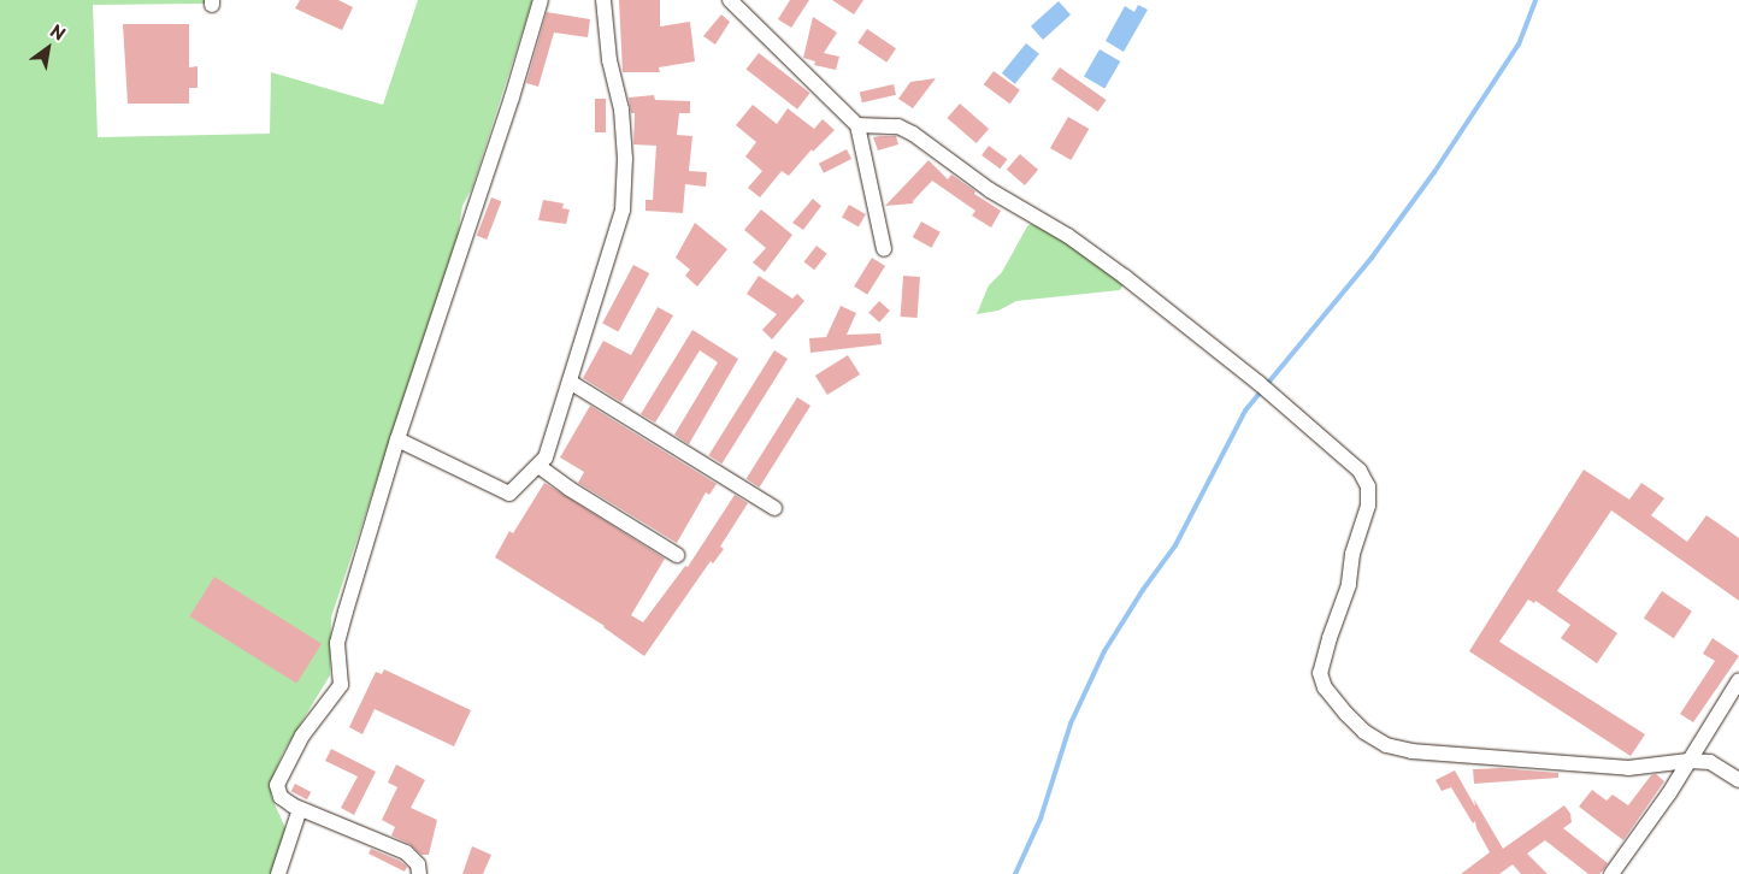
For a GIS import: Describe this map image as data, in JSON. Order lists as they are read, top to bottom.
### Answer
{
  "north": "top right"
}
